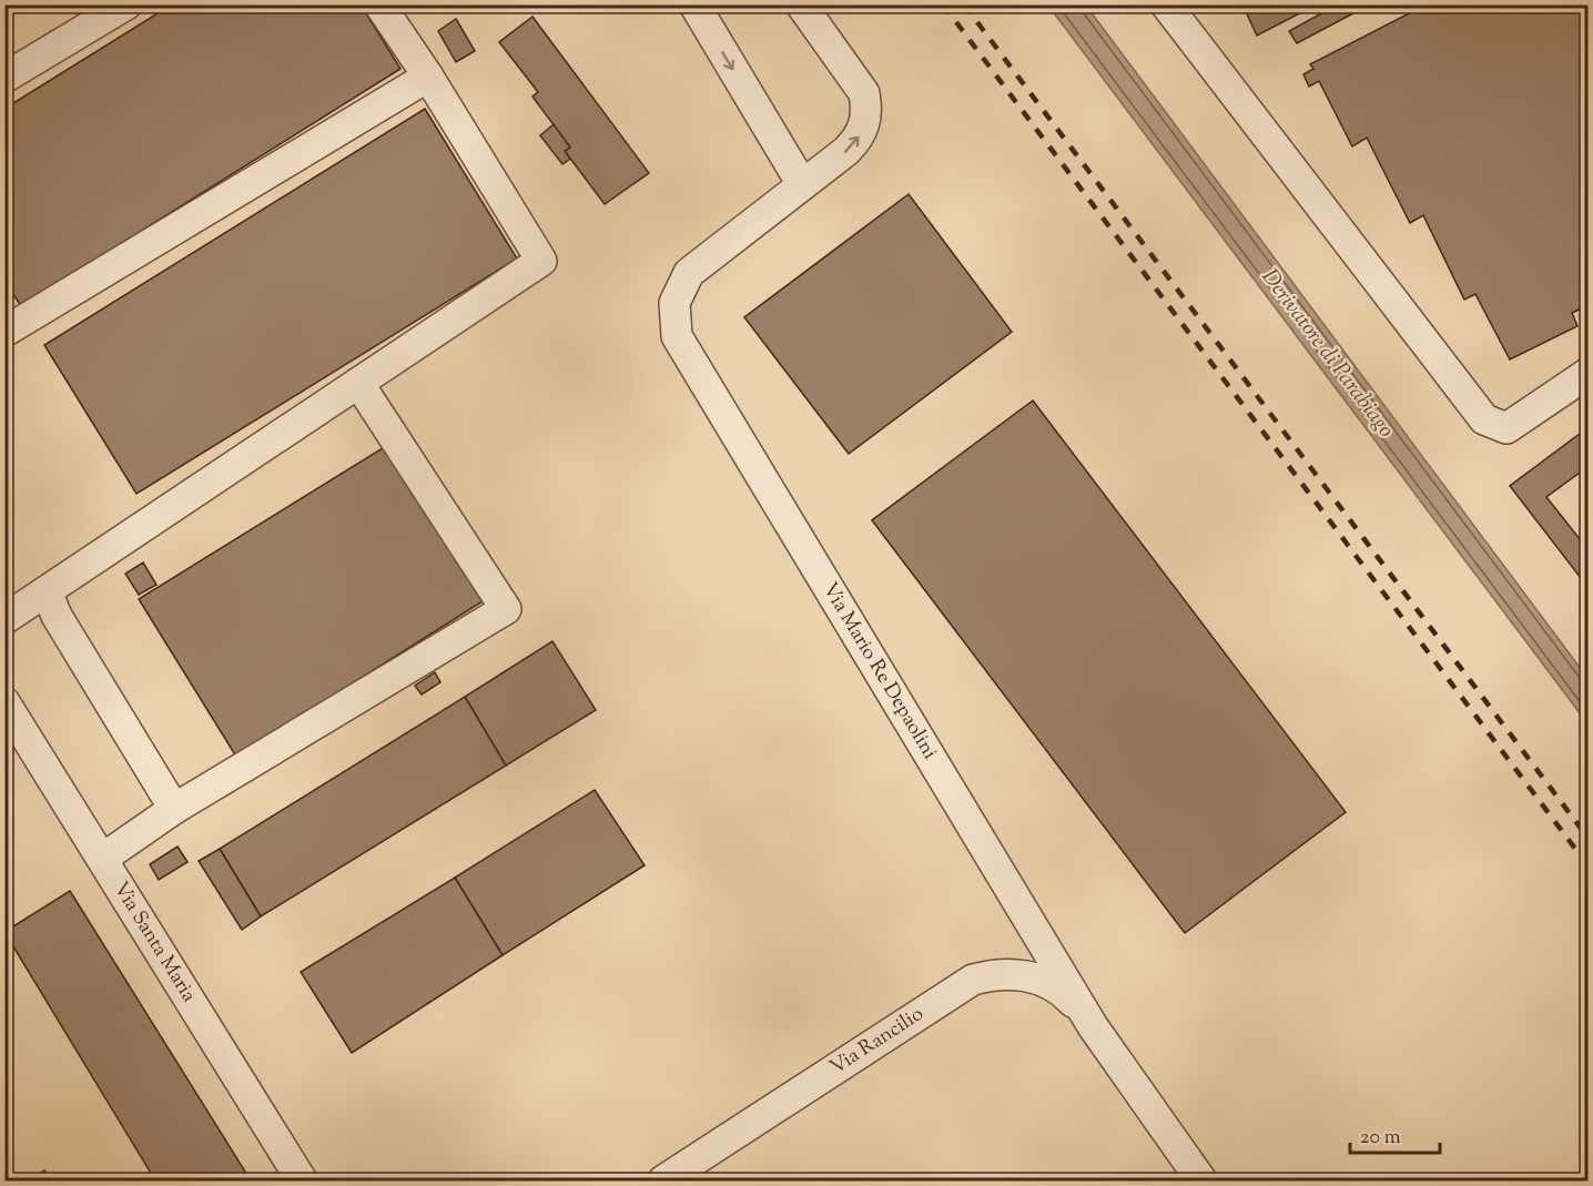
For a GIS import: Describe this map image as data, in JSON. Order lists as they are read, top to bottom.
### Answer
{
  "streets": {
    "street": ["Via Mario Re Depaolini", "Via Santa Maria", "Via Rancilio"]
  },
  "crossings": [
    ["Via Mario Re Depaolini", "Via Rancilio"]
  ],
  "water": ["Derivatore di Parabiago"],
  "scale_bar": "20 m"
}
